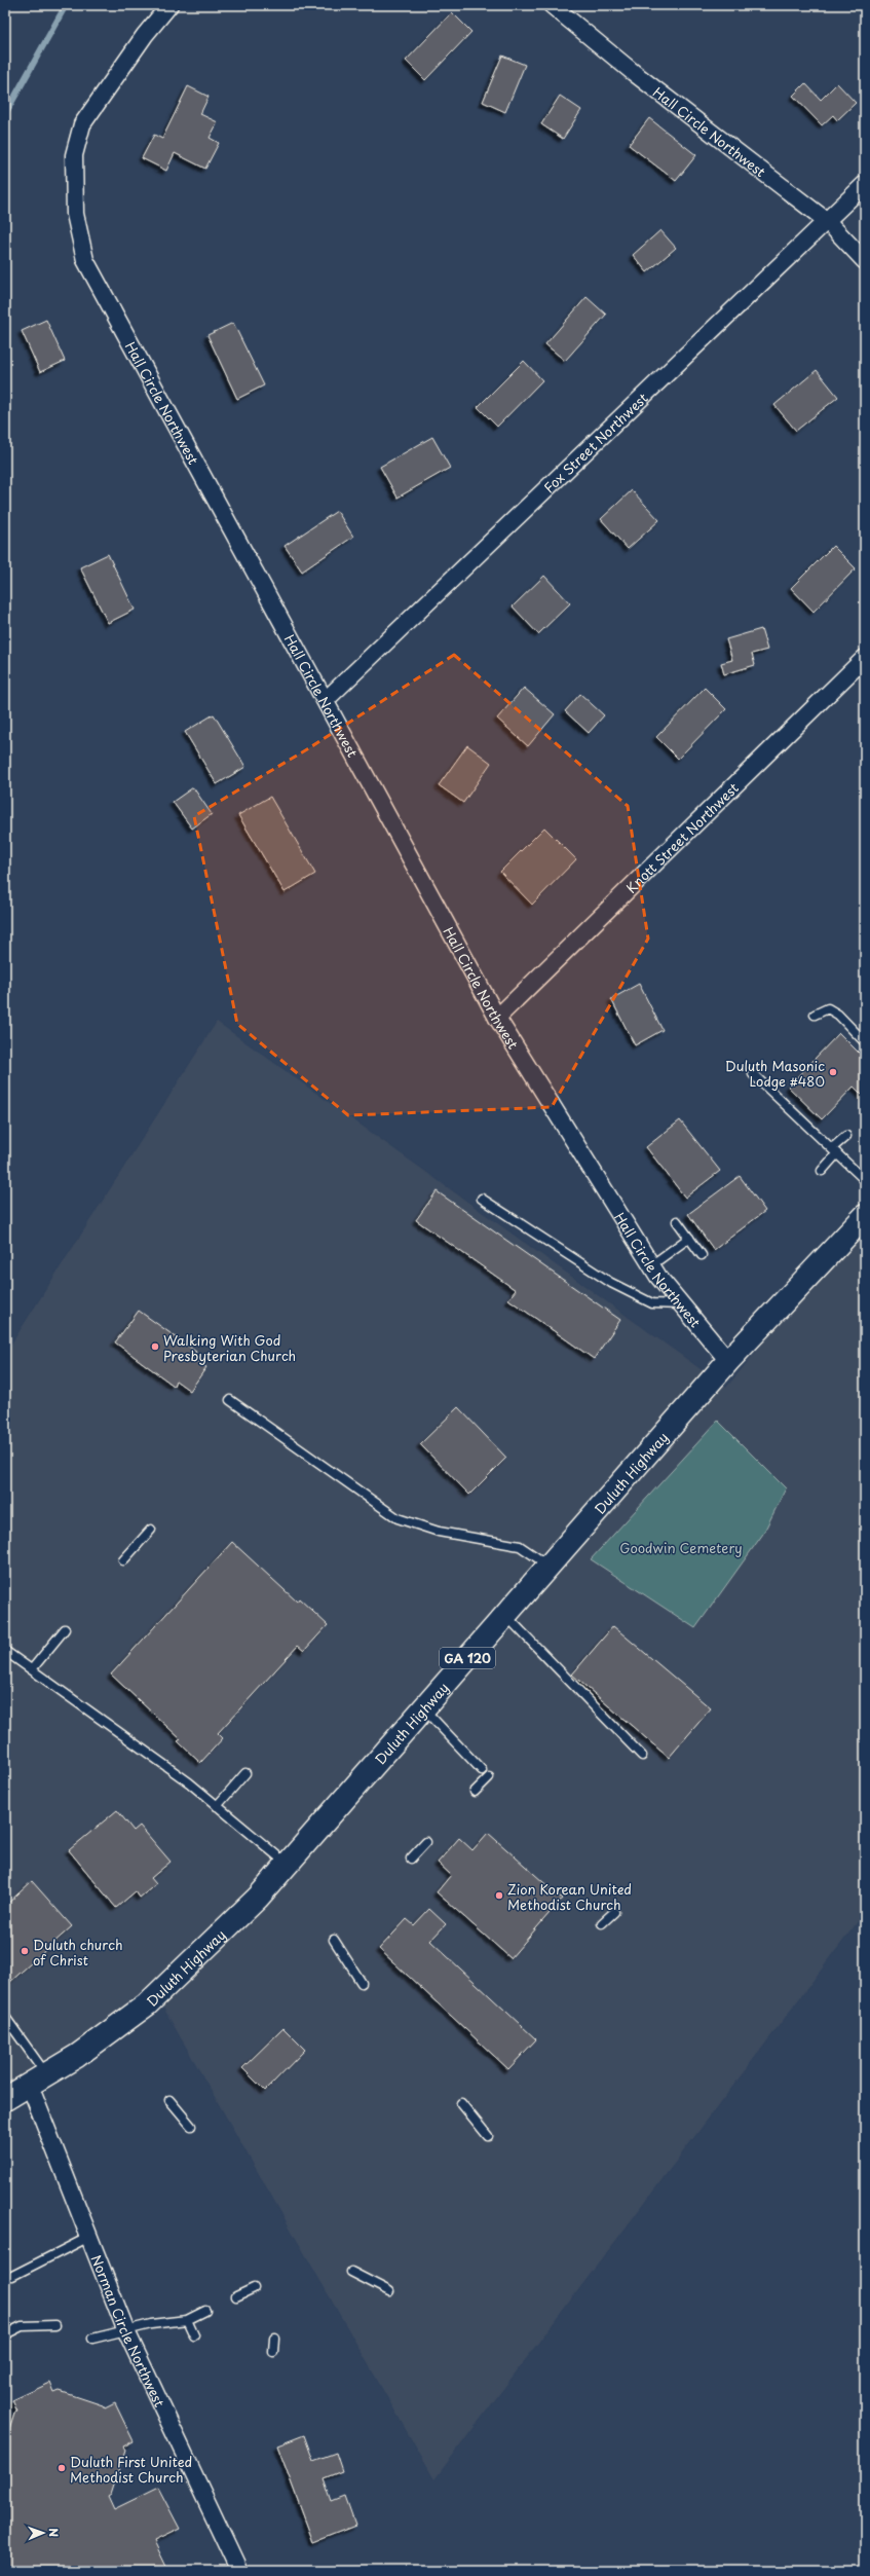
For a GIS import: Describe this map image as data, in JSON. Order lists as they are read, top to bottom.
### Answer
{
  "streets": {
    "main road": ["Duluth Highway", "GA 120"],
    "street": [
      "Hall Circle Northwest",
      "Fox Street Northwest",
      "Knott Street Northwest",
      "Norman Circle Northwest"
    ]
  },
  "crossings": [
    ["Hall Circle Northwest", "Fox Street Northwest"],
    ["Hall Circle Northwest", "Knott Street Northwest"],
    ["Hall Circle Northwest", "Duluth Highway"],
    ["Duluth Highway", "Norman Circle Northwest"]
  ],
  "parks": ["Goodwin Cemetery"],
  "places": [
    "Duluth Masonic Lodge #480",
    "Walking With God Presbyterian Church",
    "Zion Korean United Methodist Church",
    "Duluth church of Christ",
    "Duluth First United Methodist Church"
  ],
  "north": "right"
}
